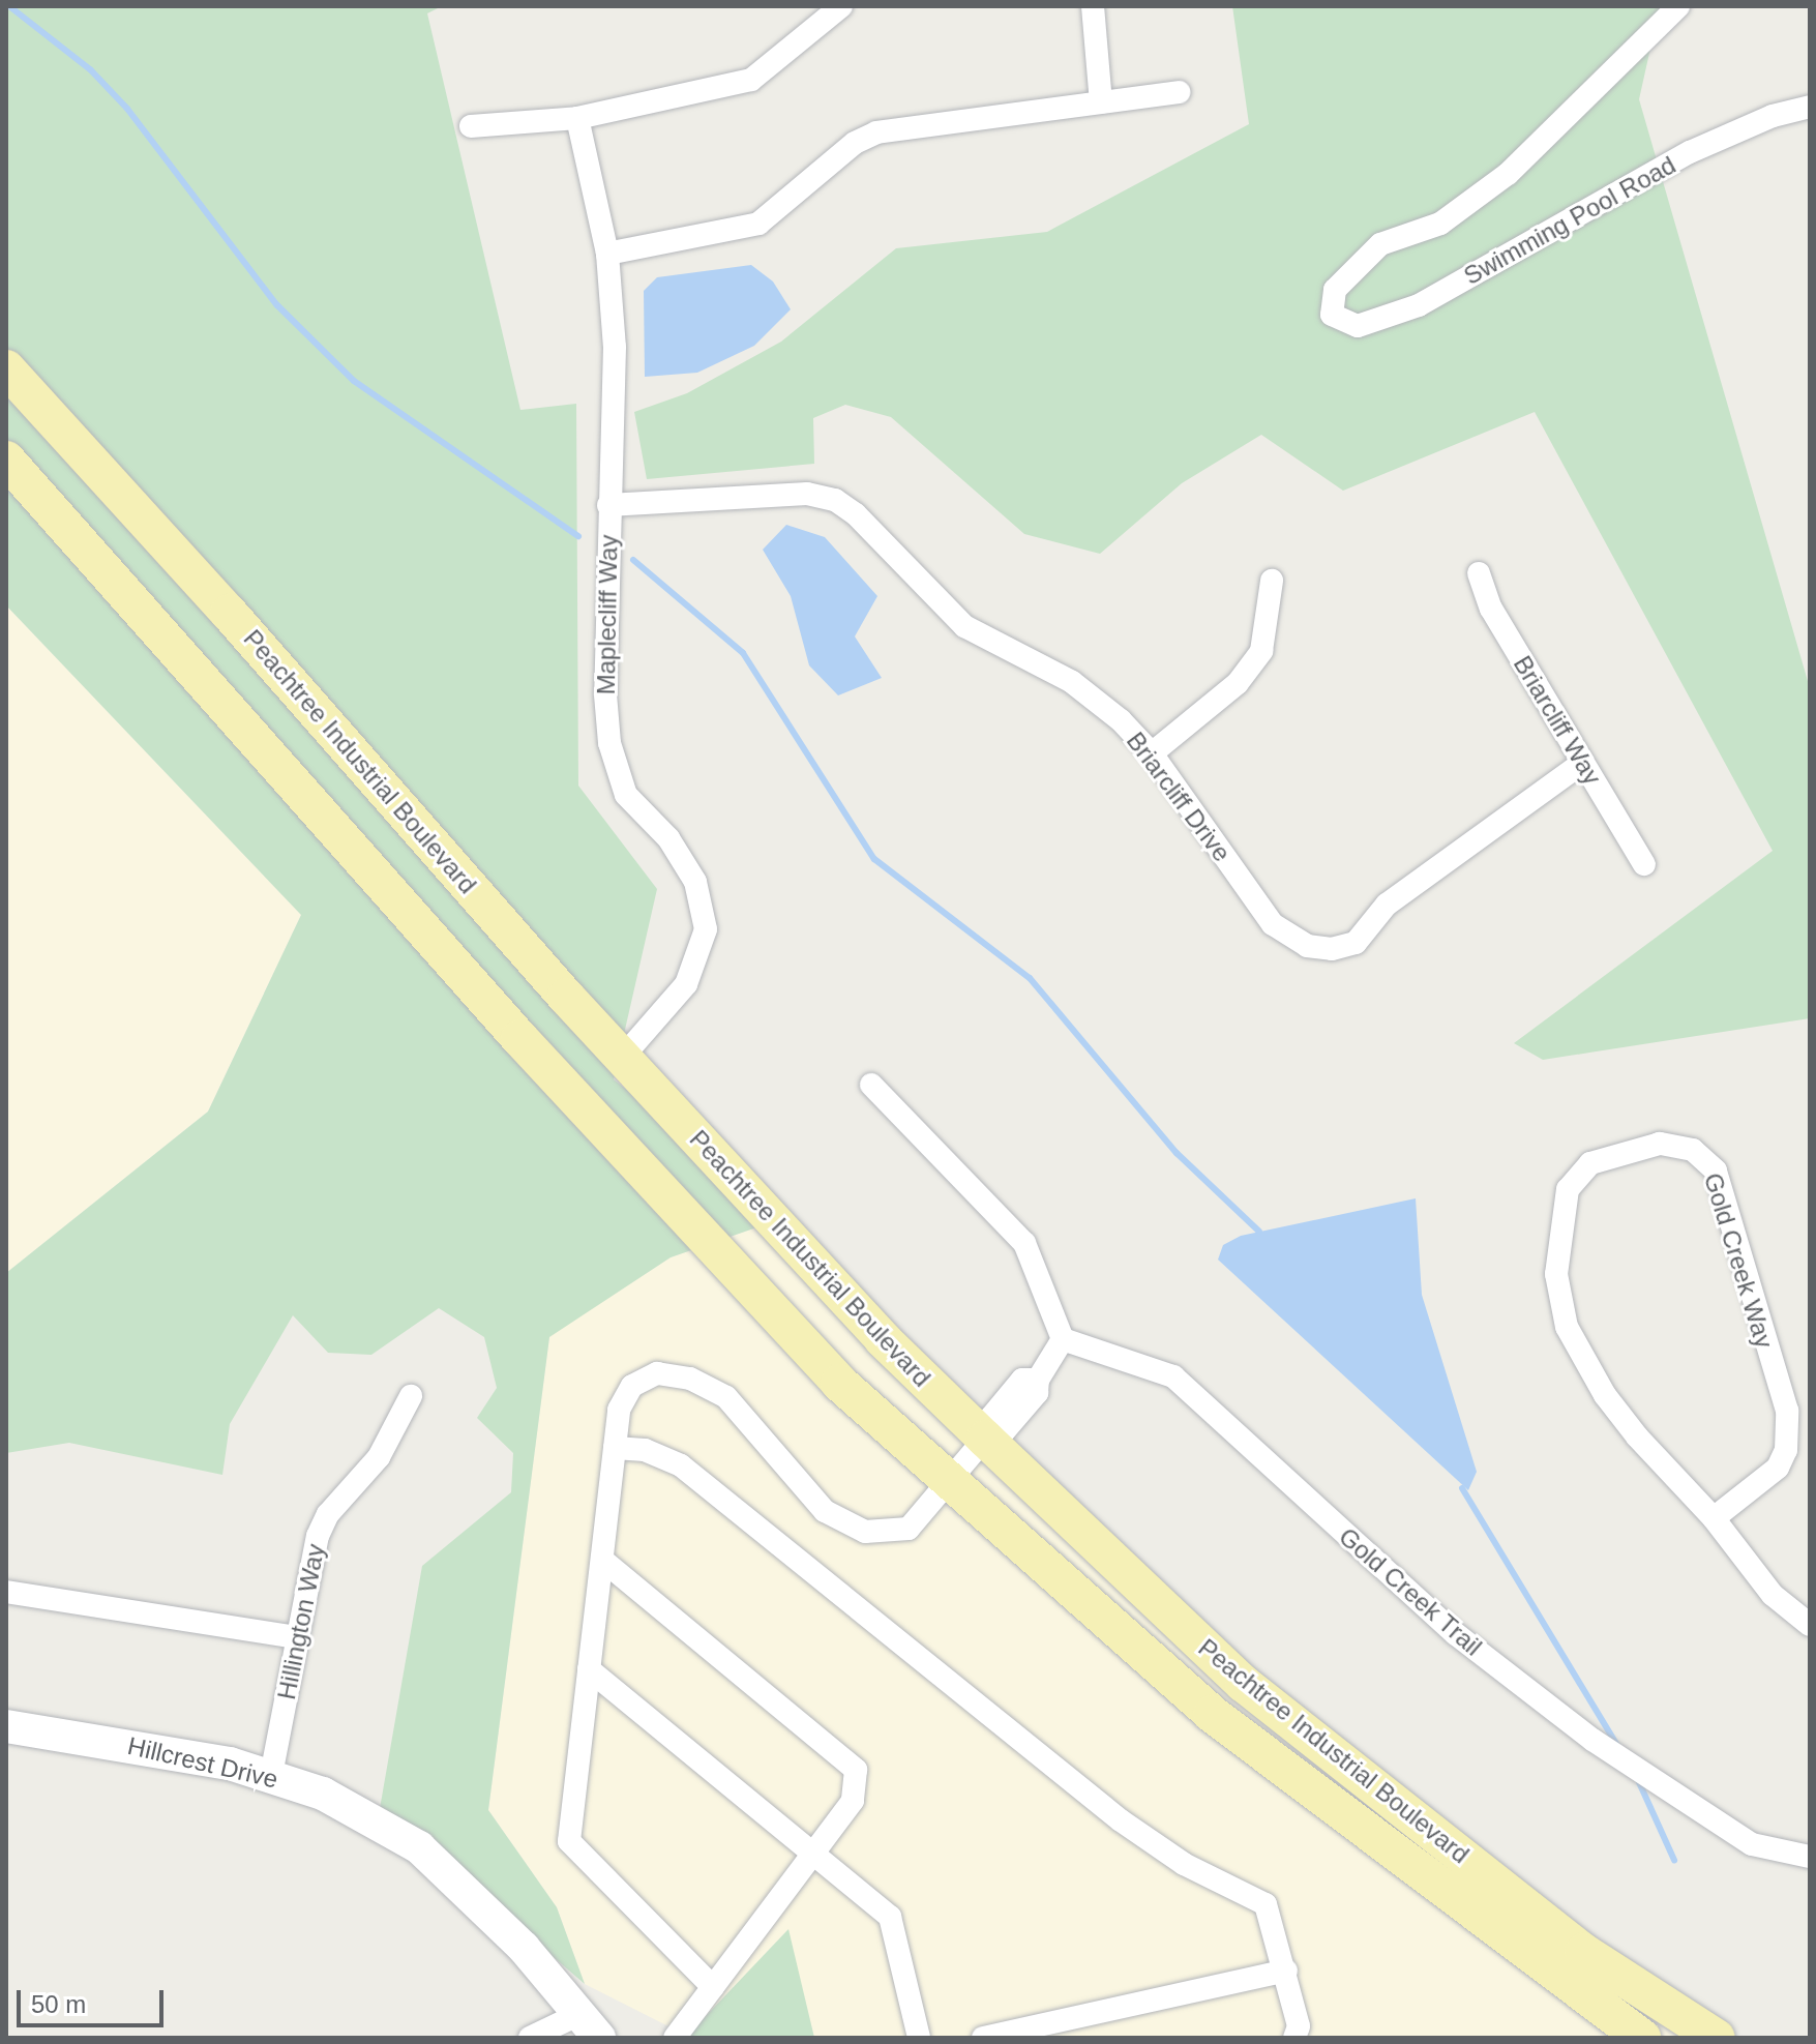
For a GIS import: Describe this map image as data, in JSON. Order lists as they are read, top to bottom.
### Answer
{
  "streets": {
    "main road": ["Peachtree Industrial Boulevard"],
    "street": [
      "Swimming Pool Road",
      "Maplecliff Way",
      "Briarcliff Way",
      "Briarcliff Drive",
      "Gold Creek Way",
      "Gold Creek Trail",
      "Hillington Way",
      "Hillcrest Drive"
    ]
  },
  "crossings": [
    ["Maplecliff Way", "Peachtree Industrial Boulevard"],
    ["Maplecliff Way", "Briarcliff Drive"],
    ["Briarcliff Way", "Briarcliff Drive"],
    ["Hillington Way", "Hillcrest Drive"]
  ],
  "scale_bar": "50 m"
}
